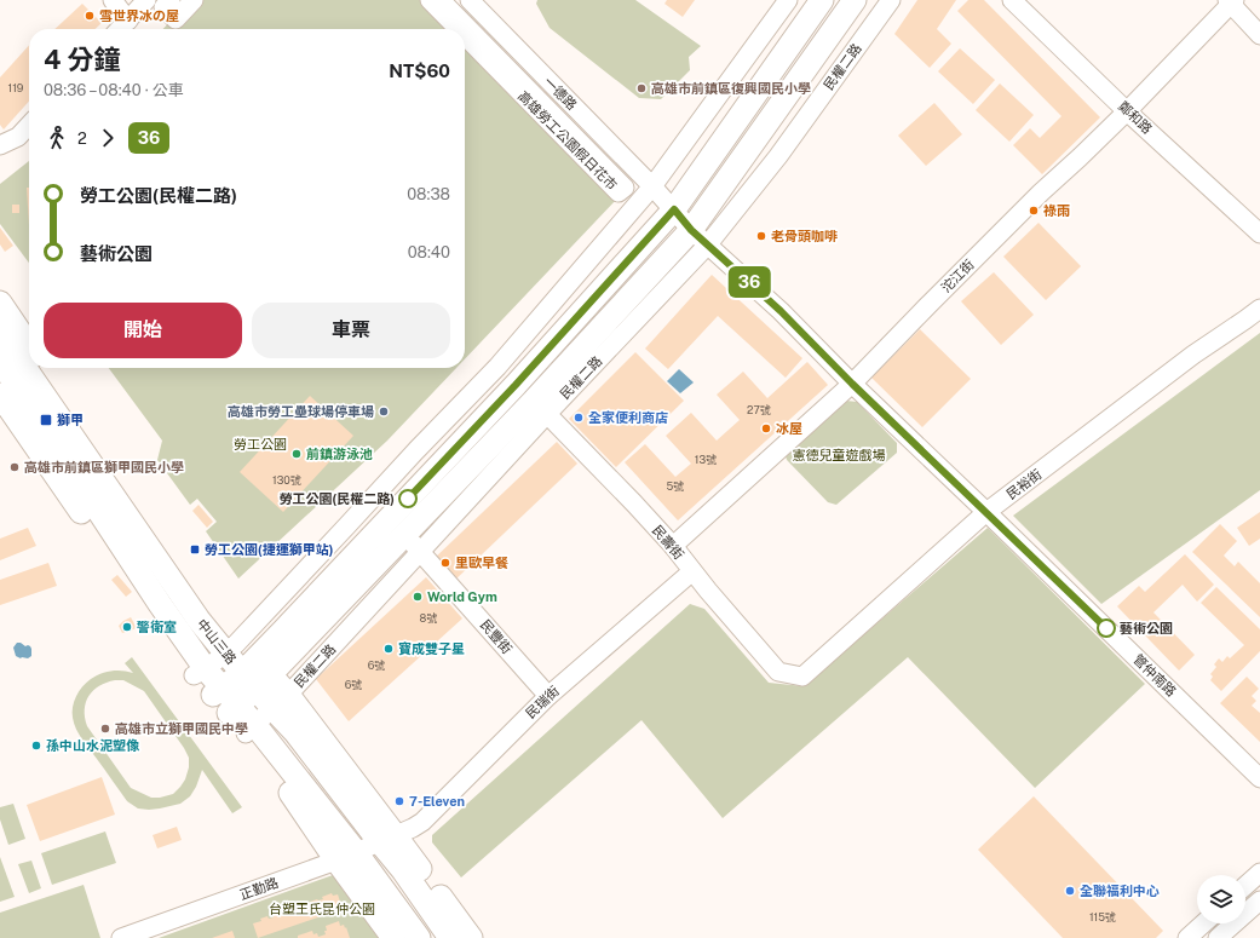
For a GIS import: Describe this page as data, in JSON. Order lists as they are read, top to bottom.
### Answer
{
  "streets": {
    "main road": ["民權二路", "中山三路"],
    "street": [
      "一德路",
      "鄭和路",
      "高雄勞工公園假日花市",
      "沱江街",
      "民裕街",
      "民壽街",
      "民豐街",
      "管仲南路",
      "民瑞街",
      "正勤路"
    ]
  },
  "crossings": [
    ["民權二路", "一德路"],
    ["民權二路", "民壽街"],
    ["民權二路", "民豐街"],
    ["民權二路", "中山三路"],
    ["一德路", "沱江街"],
    ["一德路", "管仲南路"],
    ["鄭和路", "沱江街"],
    ["沱江街", "民壽街"],
    ["沱江街", "管仲南路"],
    ["民裕街", "民壽街"],
    ["民裕街", "管仲南路"],
    ["民壽街", "民瑞街"],
    ["民豐街", "民瑞街"],
    ["中山三路", "民瑞街"],
    ["中山三路", "正勤路"],
    ["民瑞街", "正勤路"]
  ],
  "parks": ["勞工公園", "憲德兒童遊戲場", "台塑王氏昆仲公園"],
  "places": {
    "other": [
      "雪世界冰の屋",
      "高雄市前鎮區復興國民小學",
      "祿雨",
      "老骨頭咖啡",
      "高雄市勞工壘球場停車場",
      "全家便利商店",
      "冰屋",
      "前鎮游泳池",
      "高雄市前鎮區獅甲國民小學",
      "勞工公園(民權二路)",
      "里歐早餐",
      "World Gym",
      "警衛室",
      "藝術公園",
      "寶成雙子星",
      "高雄市立獅甲國民中學",
      "孫中山水泥塑像",
      "7-Eleven",
      "全聯福利中心"
    ],
    "transit": ["獅甲", "勞工公園(捷運獅甲站)"]
  },
  "lines": ["bus line 36"],
  "house_numbers": [
    "119",
    "27號",
    "13號",
    "130號",
    "5號",
    "8號",
    "6號",
    "6號",
    "115號"
  ],
  "page": {
    "on_map": "36",
    "heading": ["4 分鐘", "08:36 – 08:40 · 公車", "NT$60"],
    "legs": ["2", "36"],
    "list": [
      {
        "name": "勞工公園(民權二路)",
        "value": "08:38"
      },
      {
        "name": "藝術公園",
        "value": "08:40"
      }
    ],
    "buttons": ["開始", "車票"]
  }
}
